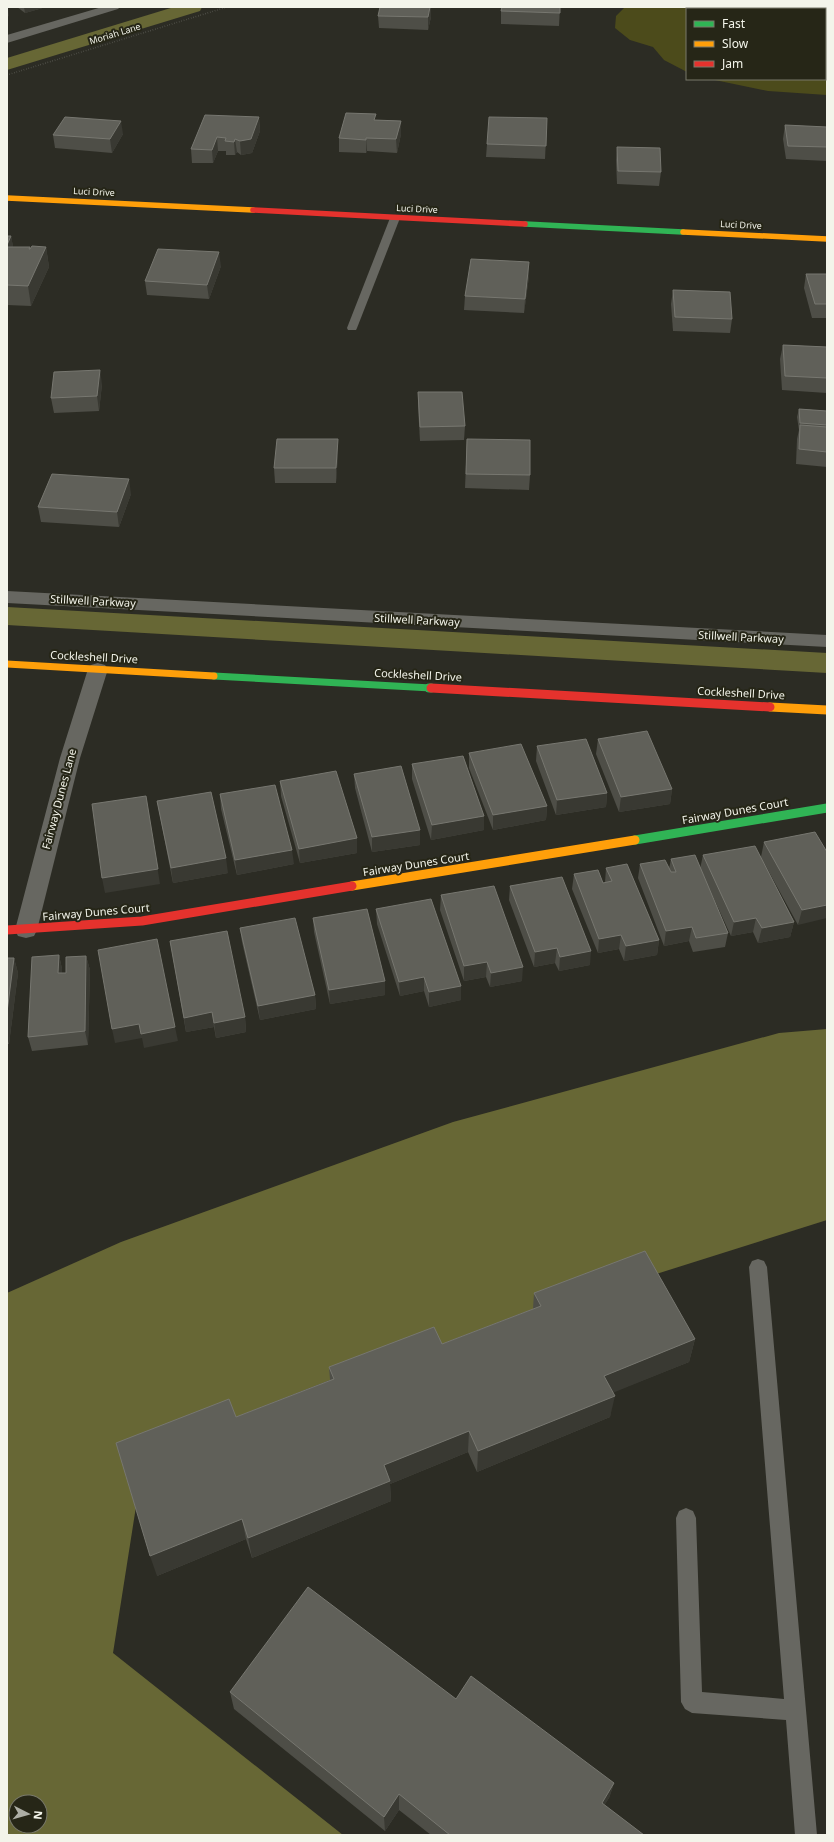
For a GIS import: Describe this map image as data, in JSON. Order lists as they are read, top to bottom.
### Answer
{
  "streets": {
    "street": [
      "Luci Drive",
      "Stillwell Parkway",
      "Cockleshell Drive",
      "Fairway Dunes Lane",
      "Fairway Dunes Court"
    ],
    "path": ["Moriah Lane"]
  },
  "crossings": [
    ["Cockleshell Drive", "Fairway Dunes Lane"],
    ["Fairway Dunes Lane", "Fairway Dunes Court"]
  ],
  "legend": ["Fast", "Slow", "Jam"],
  "north": "right"
}
